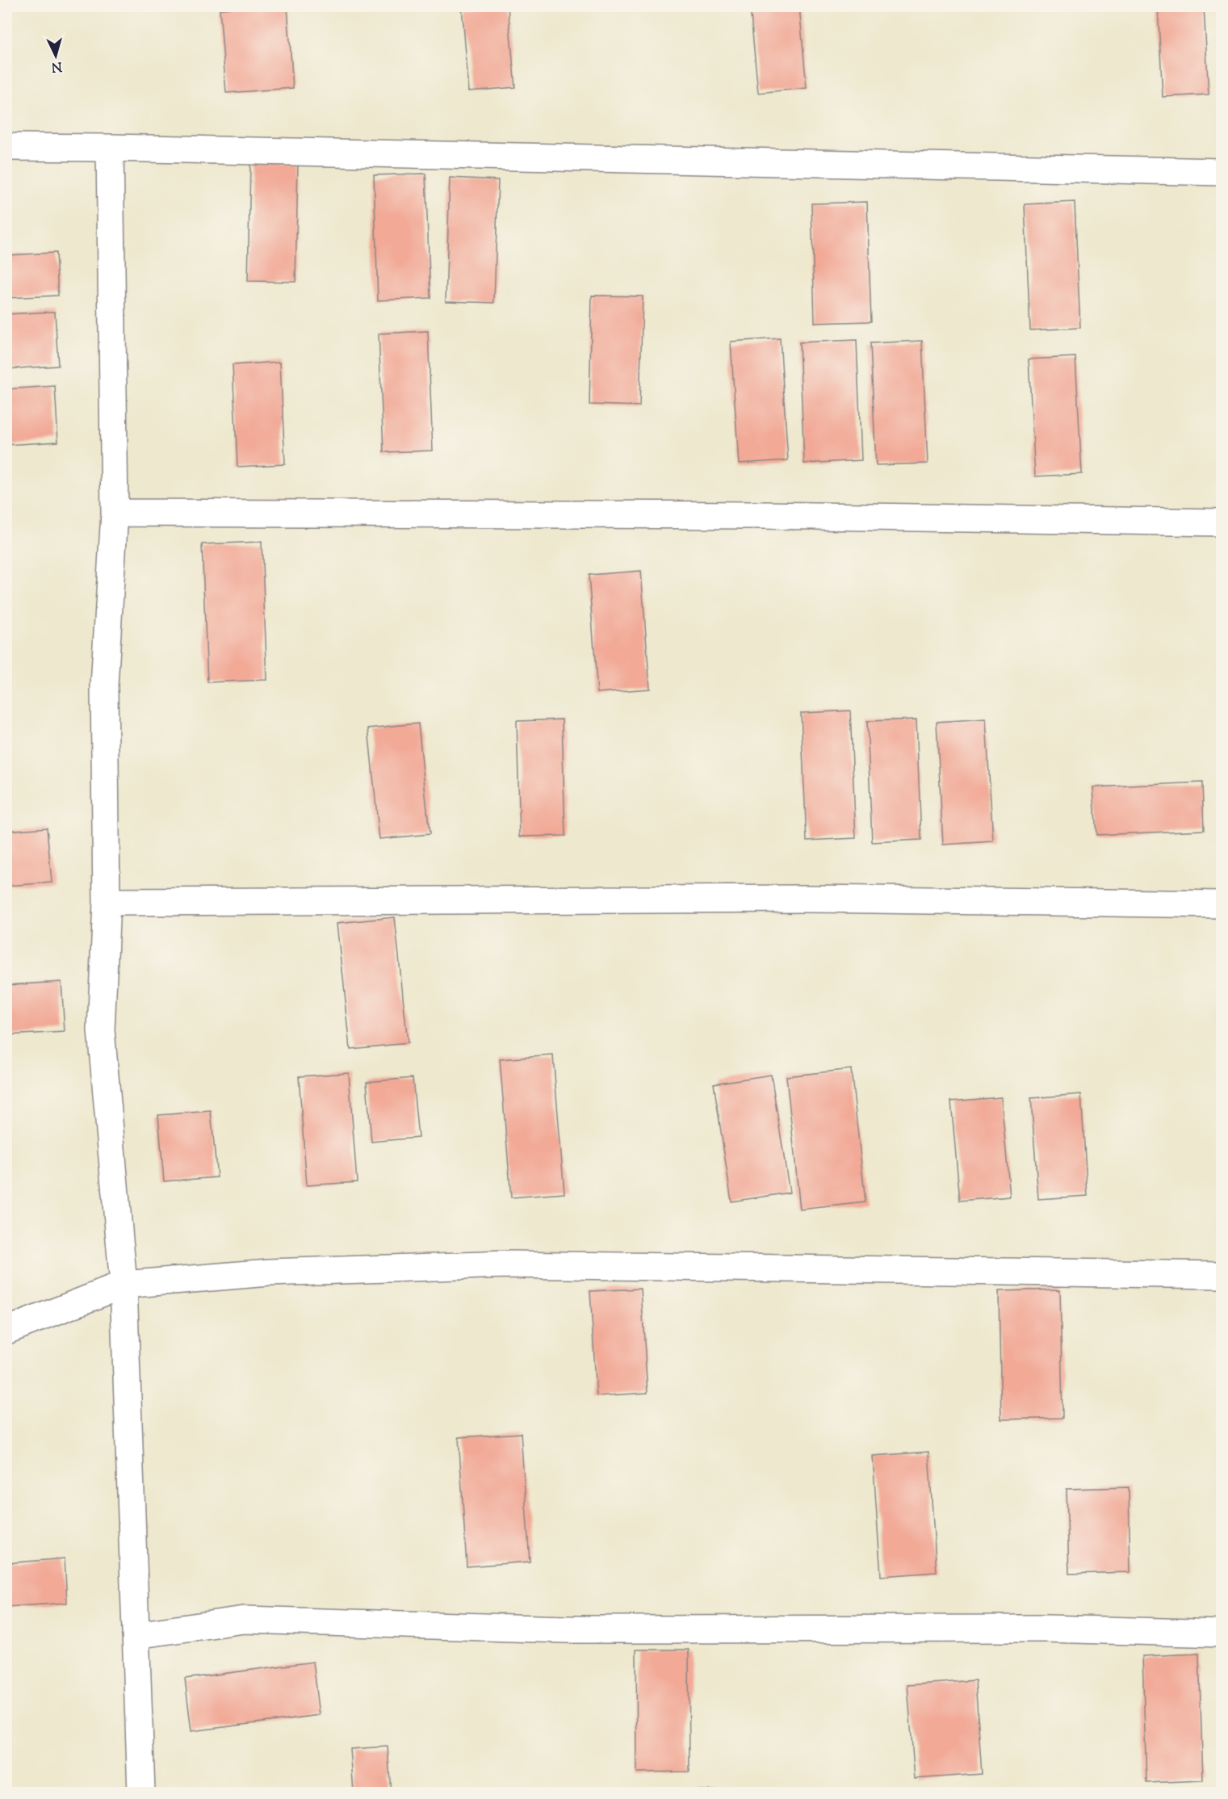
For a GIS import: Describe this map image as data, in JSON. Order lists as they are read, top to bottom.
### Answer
{
  "north": "bottom"
}
